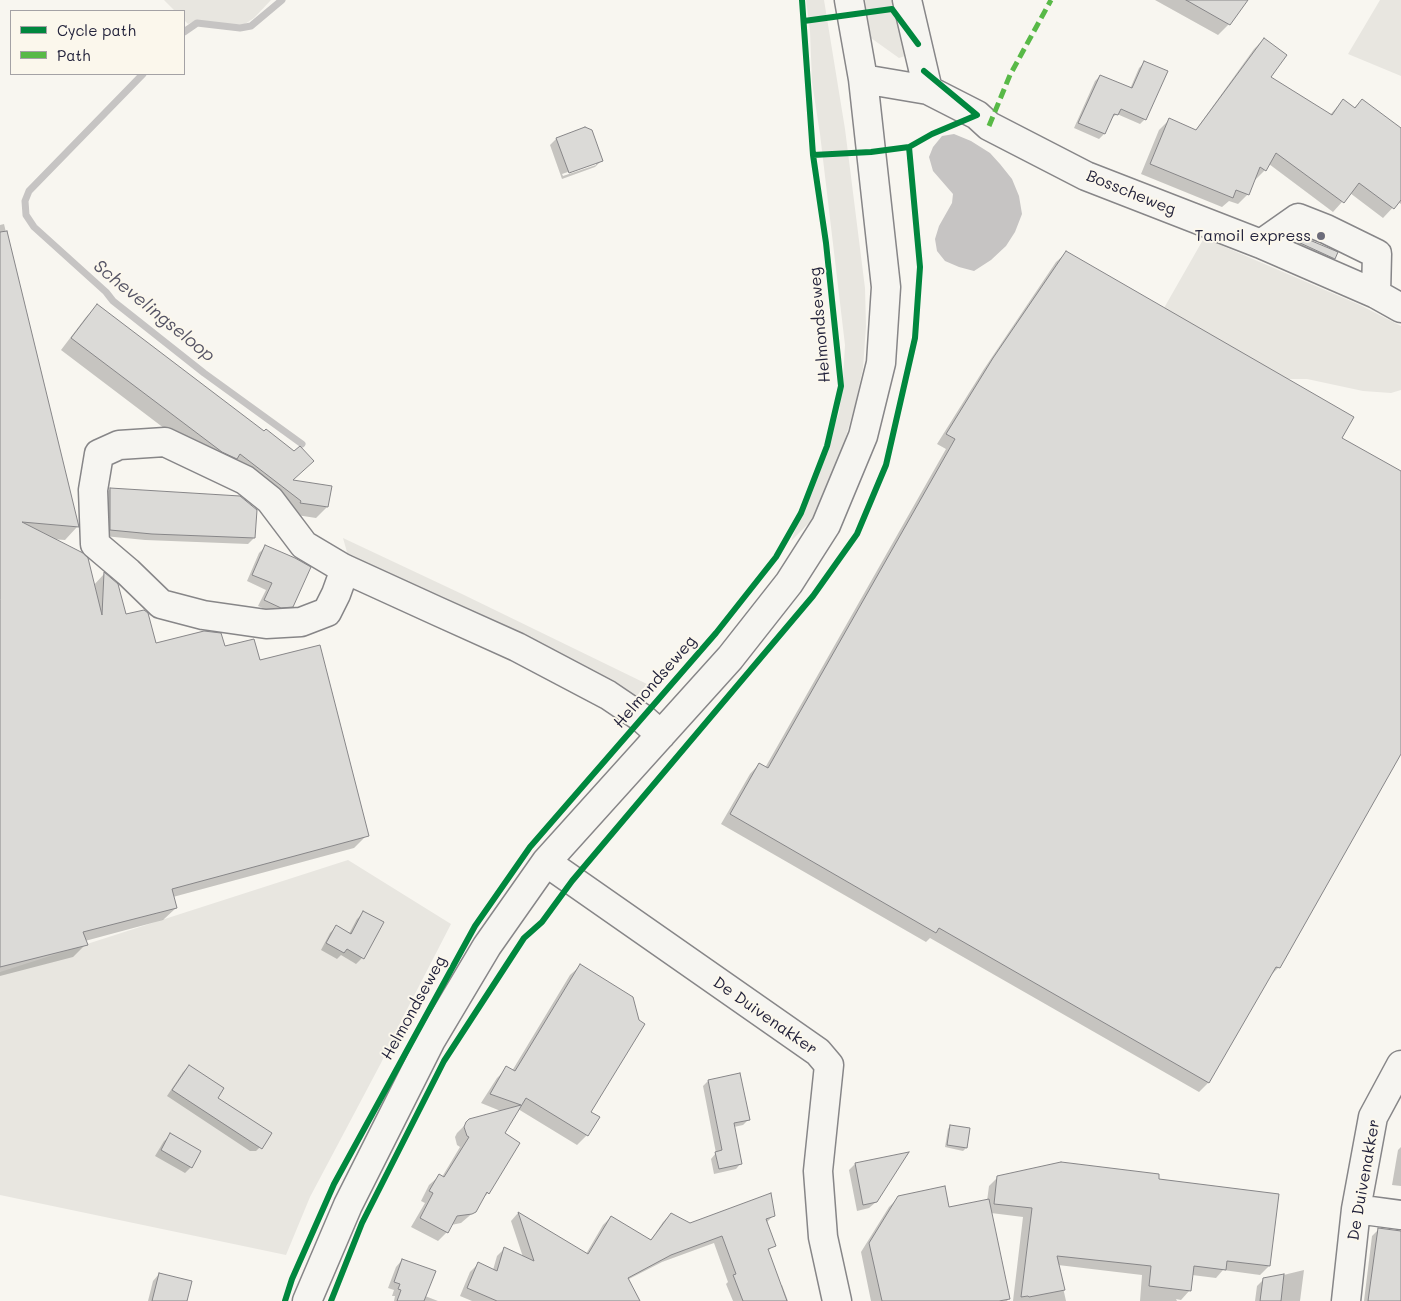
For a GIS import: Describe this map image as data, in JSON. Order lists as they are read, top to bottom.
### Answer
{
  "streets": {
    "street": ["Bosscheweg", "Helmondseweg", "De Duivenakker"]
  },
  "crossings": [
    ["Bosscheweg", "Helmondseweg"],
    ["Helmondseweg", "De Duivenakker"]
  ],
  "water": ["Schevelingseloop"],
  "places": ["Tamoil express"],
  "legend": ["Cycle path", "Path"]
}
